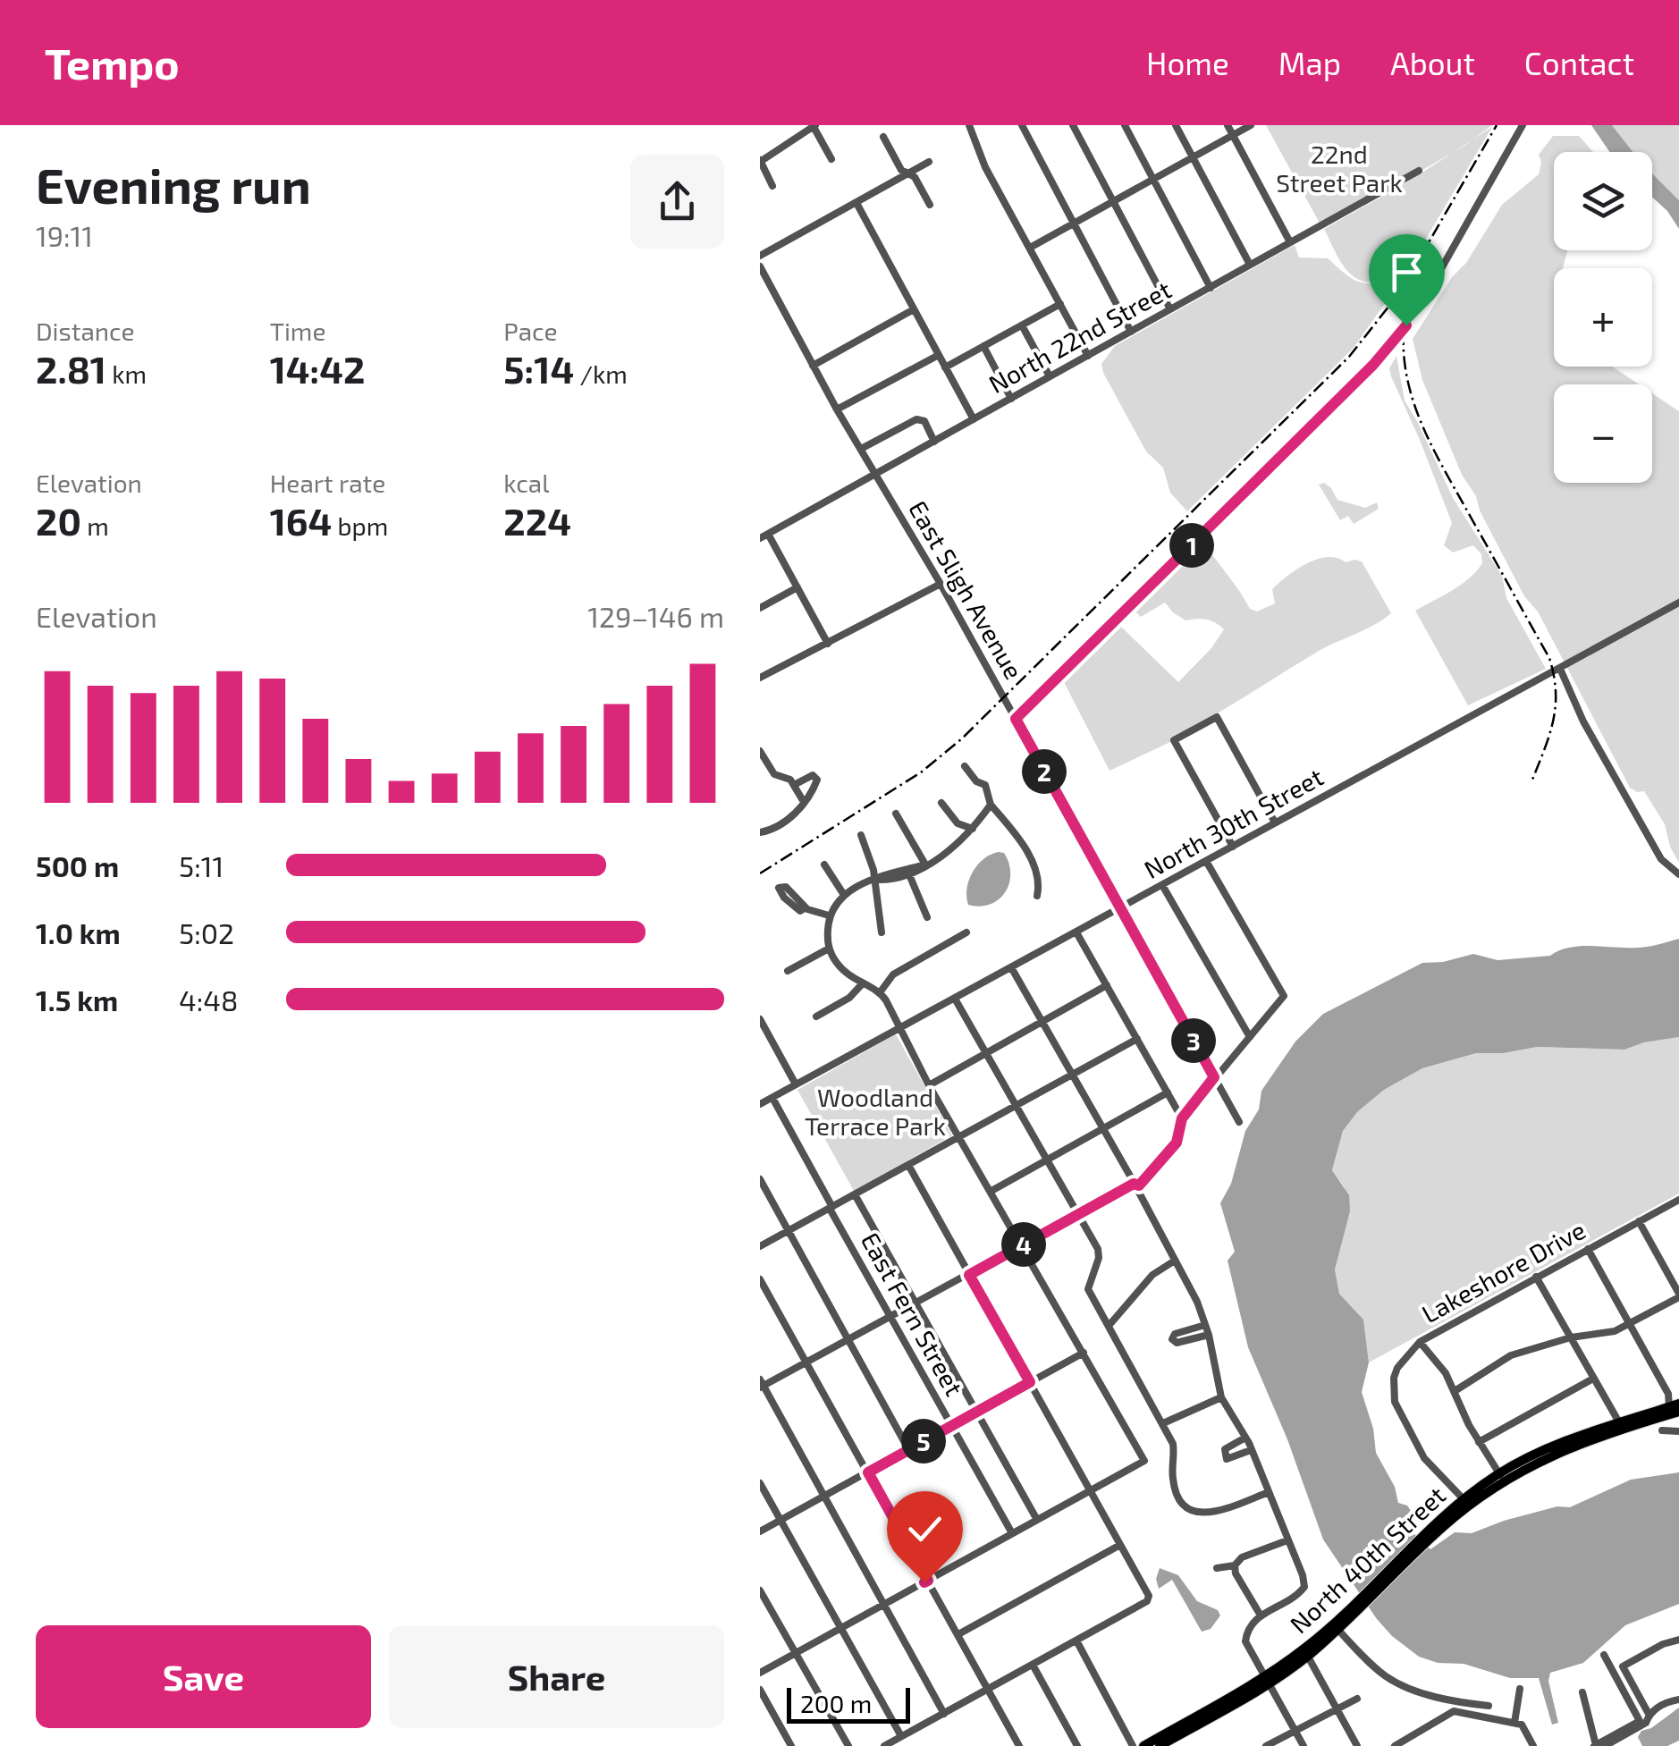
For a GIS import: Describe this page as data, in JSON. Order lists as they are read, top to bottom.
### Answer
{
  "streets": {
    "main road": ["North 40th Street"],
    "street": [
      "North 22nd Street",
      "East Sligh Avenue",
      "North 30th Street",
      "Lakeshore Drive",
      "East Fern Street"
    ]
  },
  "crossings": [
    ["North 22nd Street", "East Sligh Avenue"],
    ["East Sligh Avenue", "North 30th Street"],
    ["North 30th Street", "East Fern Street"],
    ["Lakeshore Drive", "North 40th Street"]
  ],
  "parks": ["22nd Street Park", "Woodland Terrace Park"],
  "scale_bar": "200 m",
  "page": {
    "header": "Tempo",
    "nav": [
      "Home",
      "Map",
      "About",
      "Contact"
    ],
    "heading": ["Evening run", "19:11"],
    "map_buttons": ["+", "−"],
    "stats": [
      ["Distance", "2.81 km"],
      ["Time", "14:42"],
      ["Pace", "5:14 /km"],
      ["Elevation", "20 m"],
      ["Heart rate", "164 bpm"],
      ["kcal", "224"]
    ],
    "pins": [
      "1",
      "2",
      "3",
      "4",
      "5"
    ],
    "chart": ["Elevation", "129–146 m"],
    "list": [
      {
        "name": "500 m",
        "note": "5:11"
      },
      {
        "name": "1.0 km",
        "note": "5:02"
      },
      {
        "name": "1.5 km",
        "note": "4:48"
      }
    ],
    "buttons": ["Save", "Share"],
    "scale": "200 m"
  }
}
